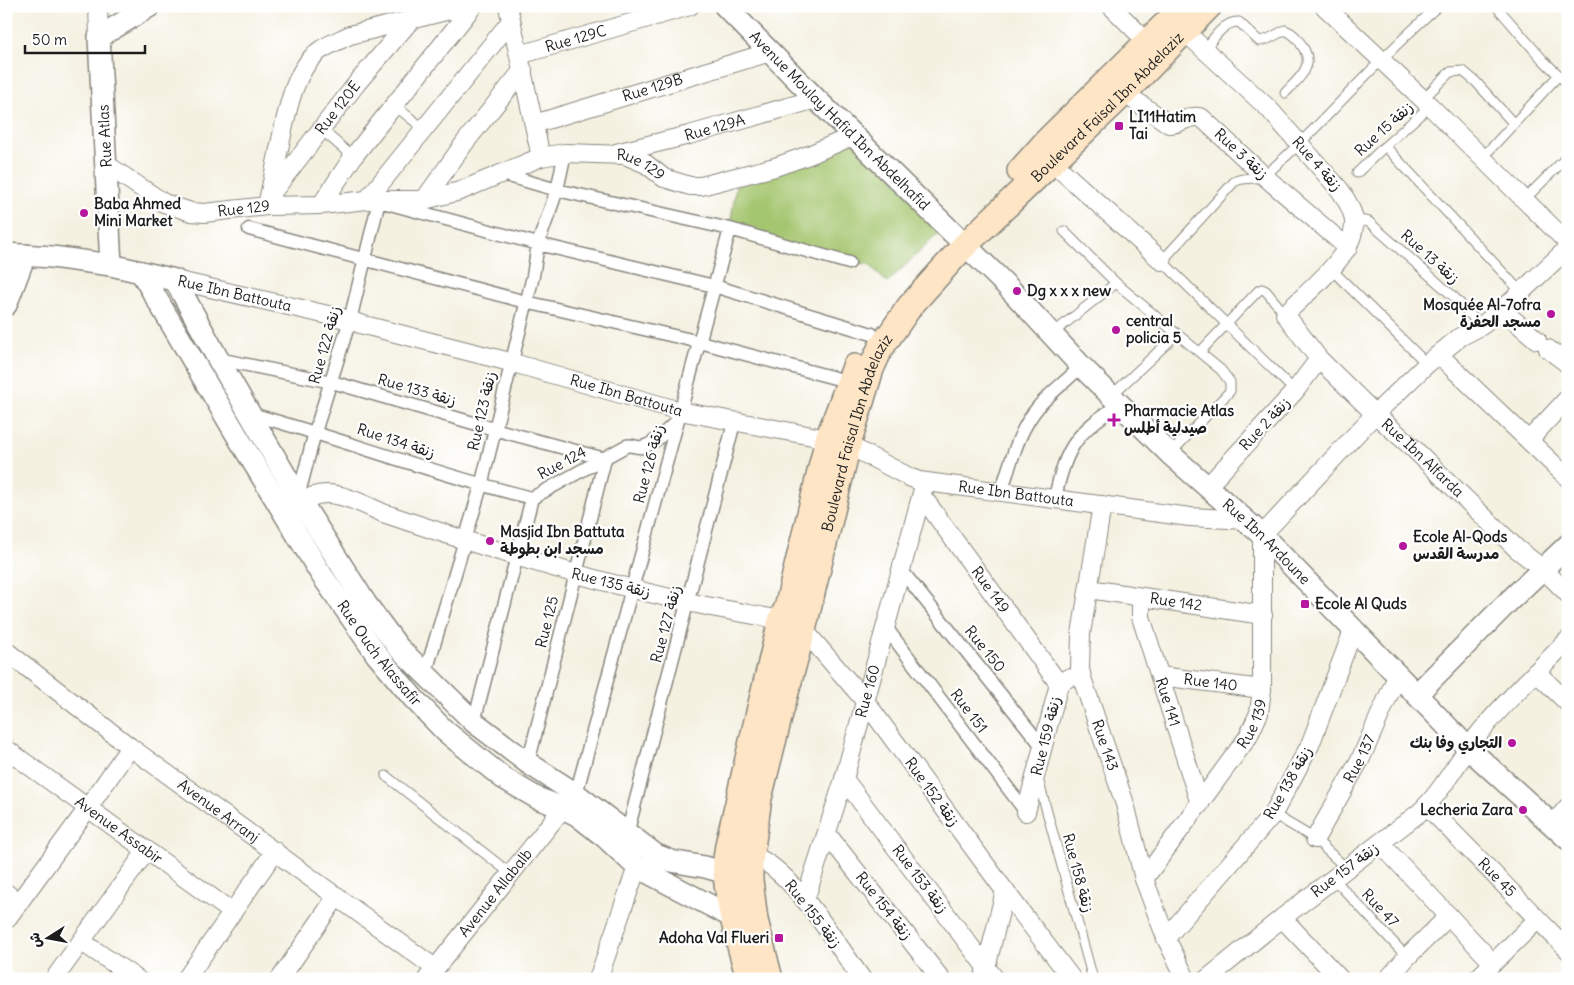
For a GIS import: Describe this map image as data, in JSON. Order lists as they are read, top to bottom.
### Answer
{
  "streets": {
    "main road": ["Boulevard Faisal Ibn Abdelaziz"],
    "street": [
      "Rue 129C",
      "Rue 129B",
      "Rue 120E",
      "Avenue Moulay Hafid Ibn Abdelhafid",
      "Rue 129A",
      "Rue Atlas",
      "Rue 3 زنقة",
      "Rue 4 زنقة",
      "Rue 129",
      "Rue Ibn Battouta",
      "Rue 122 زنقة",
      "Rue 133 زنقة",
      "Rue 123 زنقة",
      "Rue 2 زنقة",
      "Rue 134 زنقة",
      "Rue Ibn Alfarda",
      "Rue 124",
      "Rue 126 زنقة",
      "Rue Ibn Ardoune",
      "Rue 135 زنقة",
      "Rue 149",
      "Rue 142",
      "Rue 125",
      "Rue 127 زنقة",
      "Rue 150",
      "Rue Ouch Alassafir",
      "Rue 140",
      "Rue 160",
      "Rue 141",
      "Rue 151",
      "Rue 139",
      "Rue 159 زنقة",
      "Rue 143",
      "Rue 137",
      "Rue 138 زنقة",
      "Rue 152 زنقة",
      "Avenue Arranj",
      "Avenue Assabir",
      "Rue 157 زنقة",
      "Rue 45",
      "Rue 153 زنقة",
      "Avenue Allabalb",
      "Rue 154 زنقة",
      "Rue 155 زنقة"
    ],
    "lane": [
      "Rue 15 زنقة",
      "Rue 13 زنقة",
      "Rue 158 زنقة",
      "Rue 47"
    ]
  },
  "crossings": [
    ["Rue 129B", "Avenue Moulay Hafid Ibn Abdelhafid"],
    ["Boulevard Faisal Ibn Abdelaziz", "Avenue Moulay Hafid Ibn Abdelhafid"],
    ["Boulevard Faisal Ibn Abdelaziz", "Rue 3 زنقة"],
    ["Boulevard Faisal Ibn Abdelaziz", "Rue 4 زنقة"],
    ["Boulevard Faisal Ibn Abdelaziz", "Rue Ibn Battouta"],
    ["Boulevard Faisal Ibn Abdelaziz", "Rue Ibn Ardoune"],
    ["Boulevard Faisal Ibn Abdelaziz", "Rue 135 زنقة"],
    ["Boulevard Faisal Ibn Abdelaziz", "Rue Ouch Alassafir"],
    ["Boulevard Faisal Ibn Abdelaziz", "Rue 152 زنقة"],
    ["Boulevard Faisal Ibn Abdelaziz", "Rue 155 زنقة"],
    ["Rue 120E", "Rue 129"],
    ["Avenue Moulay Hafid Ibn Abdelhafid", "Rue 129A"],
    ["Avenue Moulay Hafid Ibn Abdelhafid", "Rue 129"],
    ["Avenue Moulay Hafid Ibn Abdelhafid", "Rue Ibn Ardoune"],
    ["Rue 129A", "Rue 129"],
    ["Rue Atlas", "Rue 129"],
    ["Rue Atlas", "Rue Ibn Battouta"],
    ["Rue 4 زنقة", "Rue 13 زنقة"],
    ["Rue 129", "Rue 122 زنقة"],
    ["Rue 129", "Rue 123 زنقة"],
    ["Rue Ibn Battouta", "Rue 122 زنقة"],
    ["Rue Ibn Battouta", "Rue 123 زنقة"],
    ["Rue Ibn Battouta", "Rue 124"],
    ["Rue Ibn Battouta", "Rue 126 زنقة"],
    ["Rue Ibn Battouta", "Rue Ibn Ardoune"],
    ["Rue Ibn Battouta", "Rue 149"],
    ["Rue Ibn Battouta", "Rue 127 زنقة"],
    ["Rue Ibn Battouta", "Rue Ouch Alassafir"],
    ["Rue Ibn Battouta", "Rue 160"],
    ["Rue Ibn Battouta", "Rue 143"],
    ["Rue 122 زنقة", "Rue 133 زنقة"],
    ["Rue 122 زنقة", "Rue 134 زنقة"],
    ["Rue 122 زنقة", "Rue 135 زنقة"],
    ["Rue 122 زنقة", "Rue Ouch Alassafir"],
    ["Rue 133 زنقة", "Rue 123 زنقة"],
    ["Rue 133 زنقة", "Rue 124"],
    ["Rue 133 زنقة", "Rue 125"],
    ["Rue 133 زنقة", "Rue Ouch Alassafir"],
    ["Rue 123 زنقة", "Rue 134 زنقة"],
    ["Rue 123 زنقة", "Rue 135 زنقة"],
    ["Rue 123 زنقة", "Rue Ouch Alassafir"],
    ["Rue 2 زنقة", "Rue Ibn Alfarda"],
    ["Rue 2 زنقة", "Rue Ibn Ardoune"],
    ["Rue 134 زنقة", "Rue 124"],
    ["Rue 134 زنقة", "Rue Ouch Alassafir"],
    ["Rue 124", "Rue 126 زنقة"],
    ["Rue 124", "Rue 135 زنقة"],
    ["Rue 124", "Rue 125"],
    ["Rue 124", "Rue Ouch Alassafir"],
    ["Rue 126 زنقة", "Rue 135 زنقة"],
    ["Rue 126 زنقة", "Rue Ouch Alassafir"],
    ["Rue 126 زنقة", "Avenue Allabalb"],
    ["Rue Ibn Ardoune", "Rue 139"],
    ["Rue Ibn Ardoune", "Rue 137"],
    ["Rue Ibn Ardoune", "Rue 138 زنقة"],
    ["Rue Ibn Ardoune", "Rue 157 زنقة"],
    ["Rue 135 زنقة", "Rue 125"],
    ["Rue 135 زنقة", "Rue 127 زنقة"],
    ["Rue 135 زنقة", "Rue Ouch Alassafir"],
    ["Rue 135 زنقة", "Rue 152 زنقة"],
    ["Rue 149", "Rue 160"],
    ["Rue 149", "Rue 159 زنقة"],
    ["Rue 142", "Rue 141"],
    ["Rue 142", "Rue 139"],
    ["Rue 142", "Rue 143"],
    ["Rue 125", "Rue Ouch Alassafir"],
    ["Rue 127 زنقة", "Rue Ouch Alassafir"],
    ["Rue 150", "Rue 160"],
    ["Rue 150", "Rue 159 زنقة"],
    ["Rue Ouch Alassafir", "Avenue Allabalb"],
    ["Rue Ouch Alassafir", "Rue 155 زنقة"],
    ["Rue 140", "Rue 141"],
    ["Rue 140", "Rue 139"],
    ["Rue 160", "Rue 151"],
    ["Rue 160", "Rue 152 زنقة"],
    ["Rue 160", "Rue 153 زنقة"],
    ["Rue 160", "Rue 154 زنقة"],
    ["Rue 160", "Rue 155 زنقة"],
    ["Rue 141", "Rue 139"],
    ["Rue 151", "Rue 159 زنقة"],
    ["Rue 139", "Rue 143"],
    ["Rue 159 زنقة", "Rue 143"],
    ["Rue 159 زنقة", "Rue 158 زنقة"],
    ["Rue 143", "Rue 138 زنقة"],
    ["Rue 137", "Rue 47"],
    ["Rue 138 زنقة", "Rue 47"],
    ["Avenue Arranj", "Avenue Allabalb"],
    ["Rue 157 زنقة", "Rue 45"],
    ["Rue 157 زنقة", "Rue 47"]
  ],
  "places": {
    "transit": ["LI11Hatim Tai", "Ecole Al Quds", "Adoha Val Flueri"],
    "other": [
      "Baba Ahmed Mini Market",
      "Dg x x x new",
      "Mosquée Al-7ofra مسجد الحفرة",
      "central policia 5",
      "Masjid Ibn Battuta مسجد ابن بطوطة",
      "Ecole Al-Qods مدرسة القدس",
      "التجاري وفا بنك",
      "Lecheria Zara"
    ],
    "health": ["Pharmacie Atlas صيدلية أطلس"]
  },
  "scale_bar": "50 m",
  "north": "left"
}
